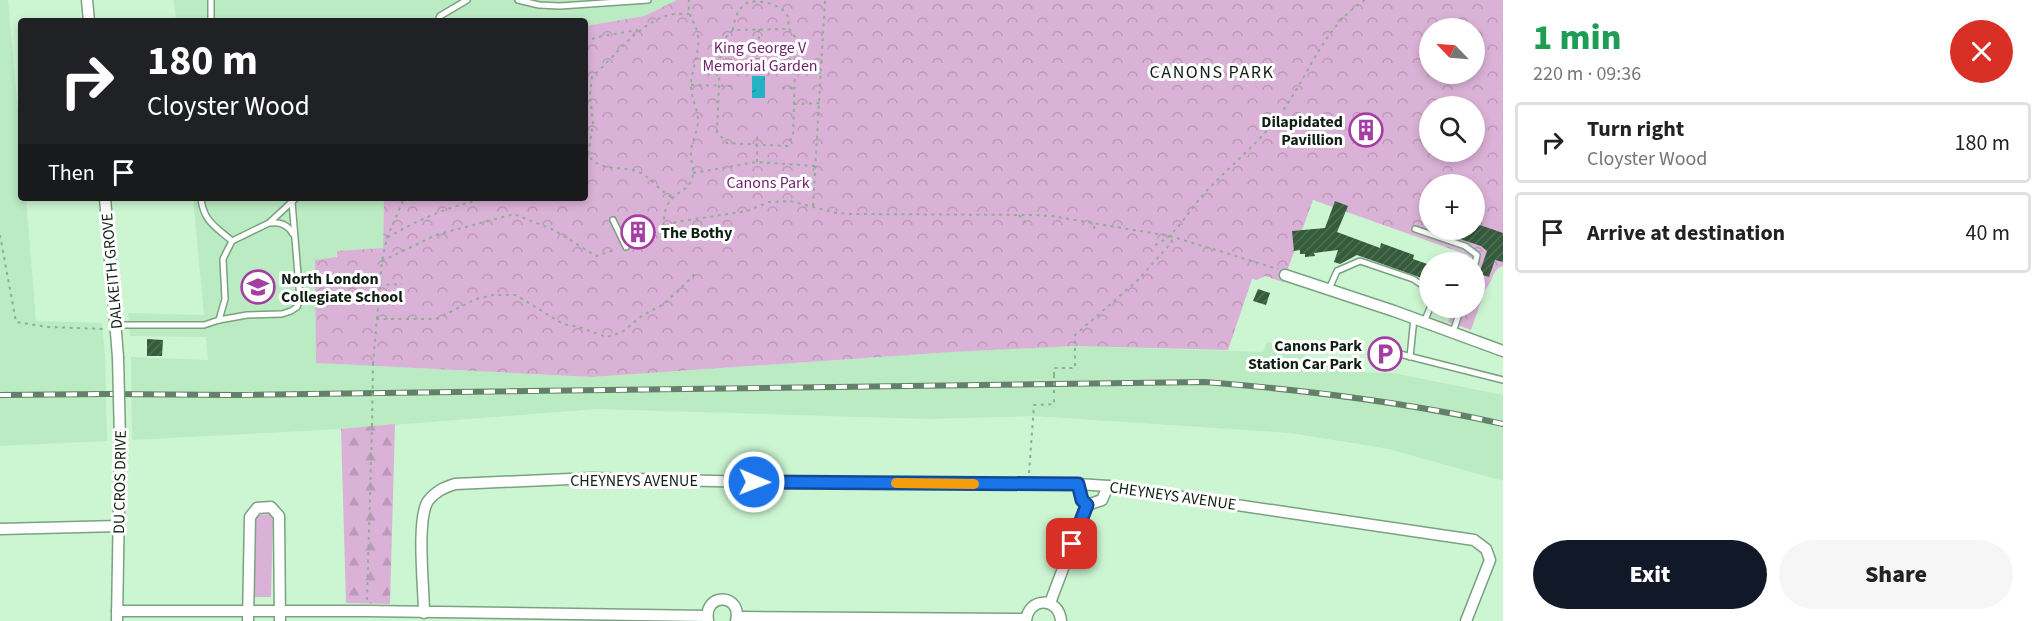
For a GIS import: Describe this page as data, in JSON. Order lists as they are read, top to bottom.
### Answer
{
  "streets": {
    "street": ["DALKEITH GROVE", "CHEYNEYS AVENUE", "DU CROS DRIVE"]
  },
  "crossings": [
    ["DALKEITH GROVE", "DU CROS DRIVE"]
  ],
  "districts": ["CANONS PARK"],
  "parks": ["King George V Memorial Garden", "Canons Park"],
  "places": {
    "building": ["Dilapidated Pavillion", "The Bothy"],
    "school or university": ["North London Collegiate School"],
    "parking": ["Canons Park Station Car Park"]
  },
  "north": "top left",
  "page": {
    "heading": ["1 min", "220 m · 09:36"],
    "map_buttons": ["+", "−"],
    "turn": ["180 m", "Cloyster Wood"],
    "list": [
      {
        "name": "Turn right",
        "note": "Cloyster Wood",
        "value": "180 m"
      },
      {
        "name": "Arrive at destination",
        "value": "40 m"
      }
    ],
    "then": "Then",
    "buttons": ["Exit", "Share"]
  }
}
